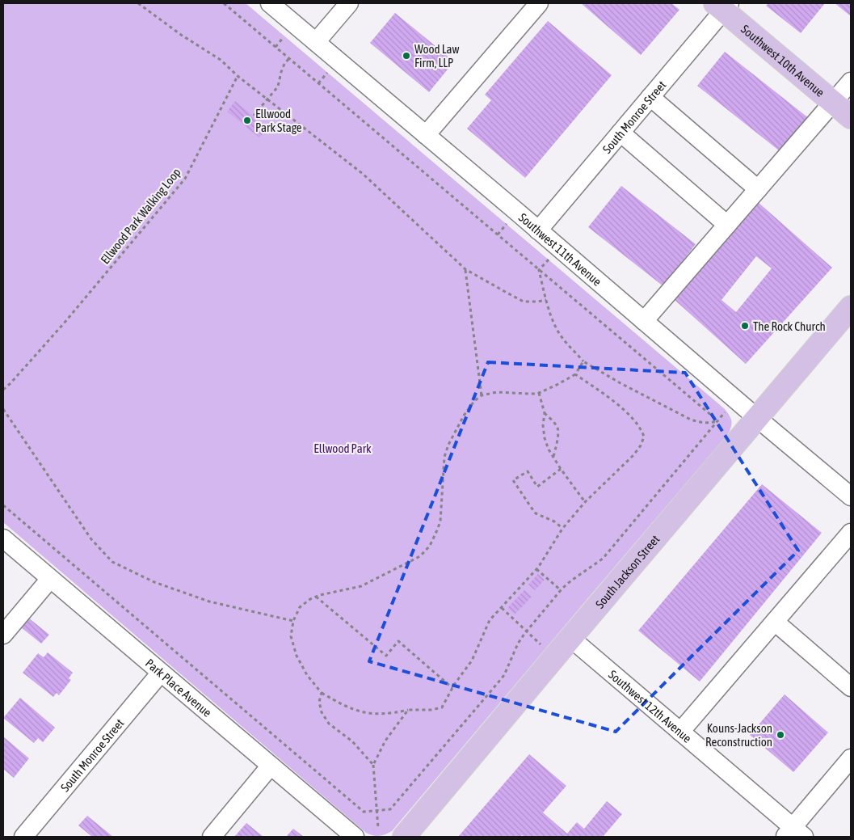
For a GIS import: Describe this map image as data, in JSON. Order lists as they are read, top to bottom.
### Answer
{
  "streets": {
    "main road": ["Southwest 10th Avenue", "South Jackson Street"],
    "street": [
      "South Monroe Street",
      "Southwest 11th Avenue",
      "Park Place Avenue",
      "Southwest 12th Avenue"
    ],
    "path": ["Ellwood Park Walking Loop"]
  },
  "crossings": [
    ["Southwest 10th Avenue", "South Monroe Street"],
    ["South Monroe Street", "Southwest 11th Avenue"],
    ["South Monroe Street", "Park Place Avenue"],
    ["Southwest 11th Avenue", "South Jackson Street"],
    ["South Jackson Street", "Southwest 12th Avenue"]
  ],
  "parks": ["Ellwood Park"],
  "places": [
    "Wood Law Firm, LLP",
    "Ellwood Park Stage",
    "The Rock Church",
    "Kouns-Jackson Reconstruction"
  ]
}
